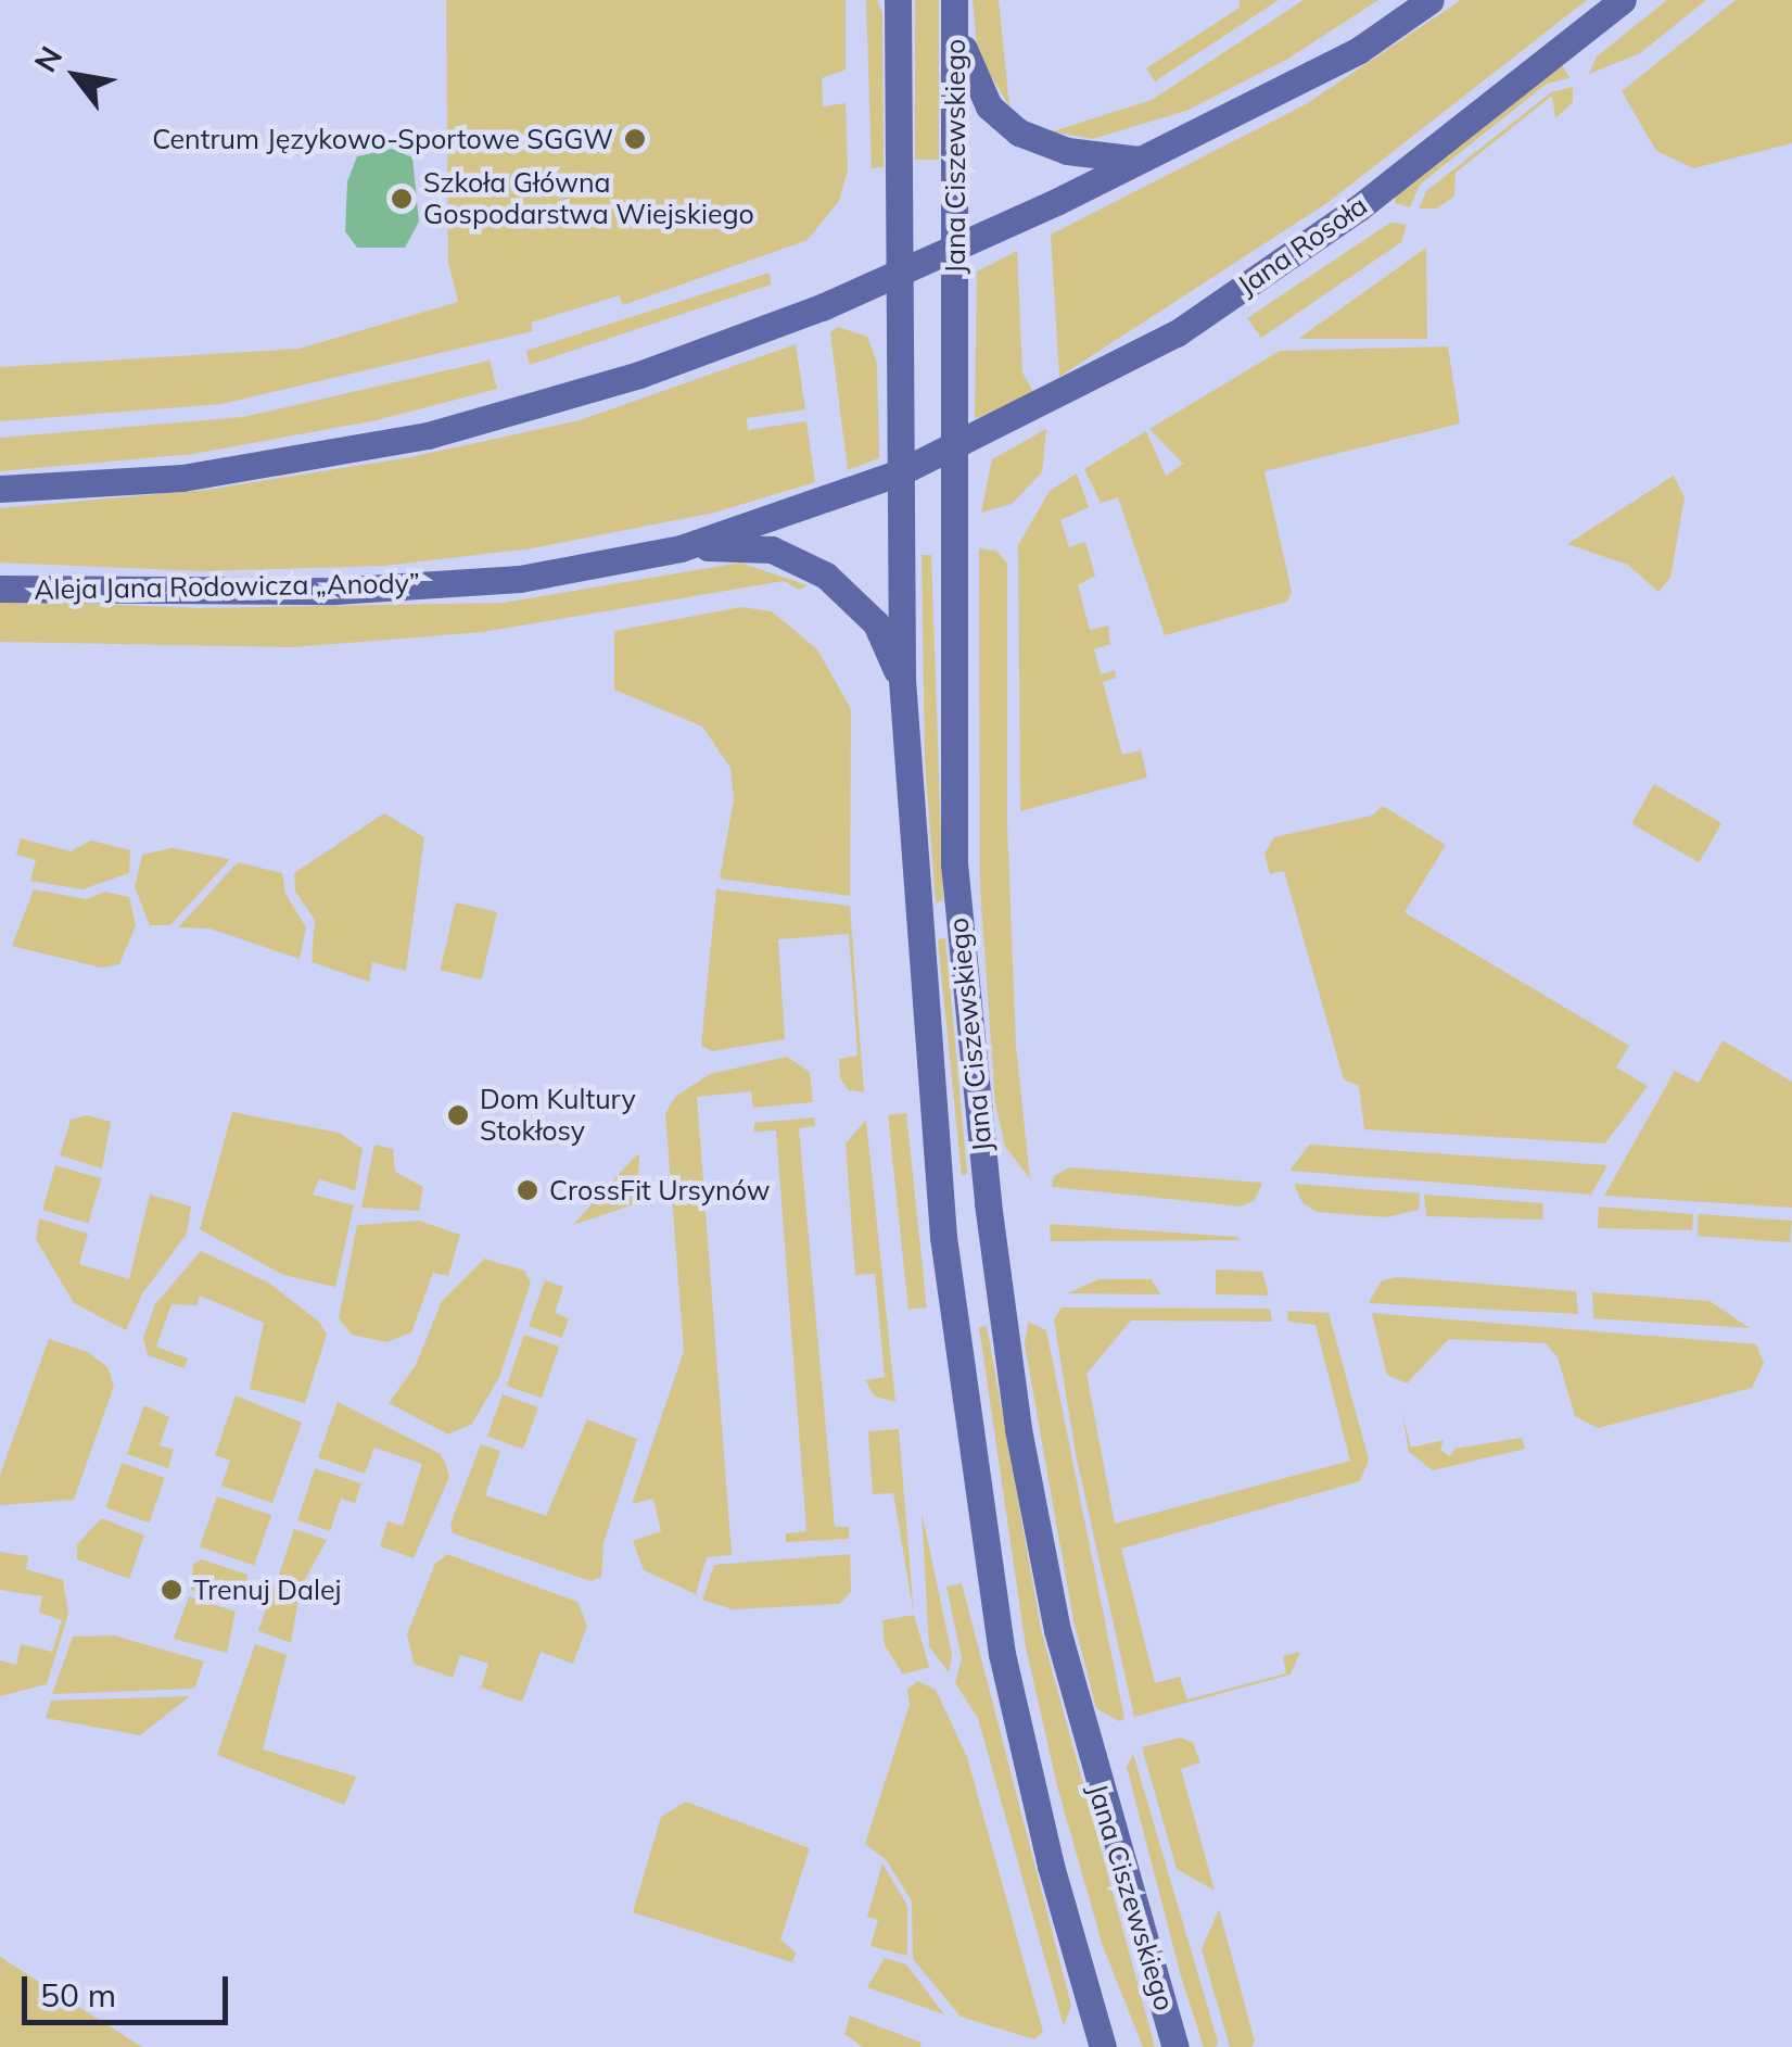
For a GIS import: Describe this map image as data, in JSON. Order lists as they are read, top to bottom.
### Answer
{
  "streets": {
    "street": ["Jana Ciszewskiego", "Jana Rosoła", "Aleja Jana Rodowicza „Anody”"]
  },
  "crossings": [
    ["Jana Ciszewskiego", "Jana Rosoła"],
    ["Jana Ciszewskiego", "Aleja Jana Rodowicza „Anody”"],
    ["Jana Rosoła", "Aleja Jana Rodowicza „Anody”"]
  ],
  "places": [
    "Centrum Językowo-Sportowe SGGW",
    "Szkoła Główna Gospodarstwa Wiejskiego",
    "Dom Kultury Stokłosy",
    "CrossFit Ursynów",
    "Trenuj Dalej"
  ],
  "scale_bar": "50 m",
  "north": "top left"
}
